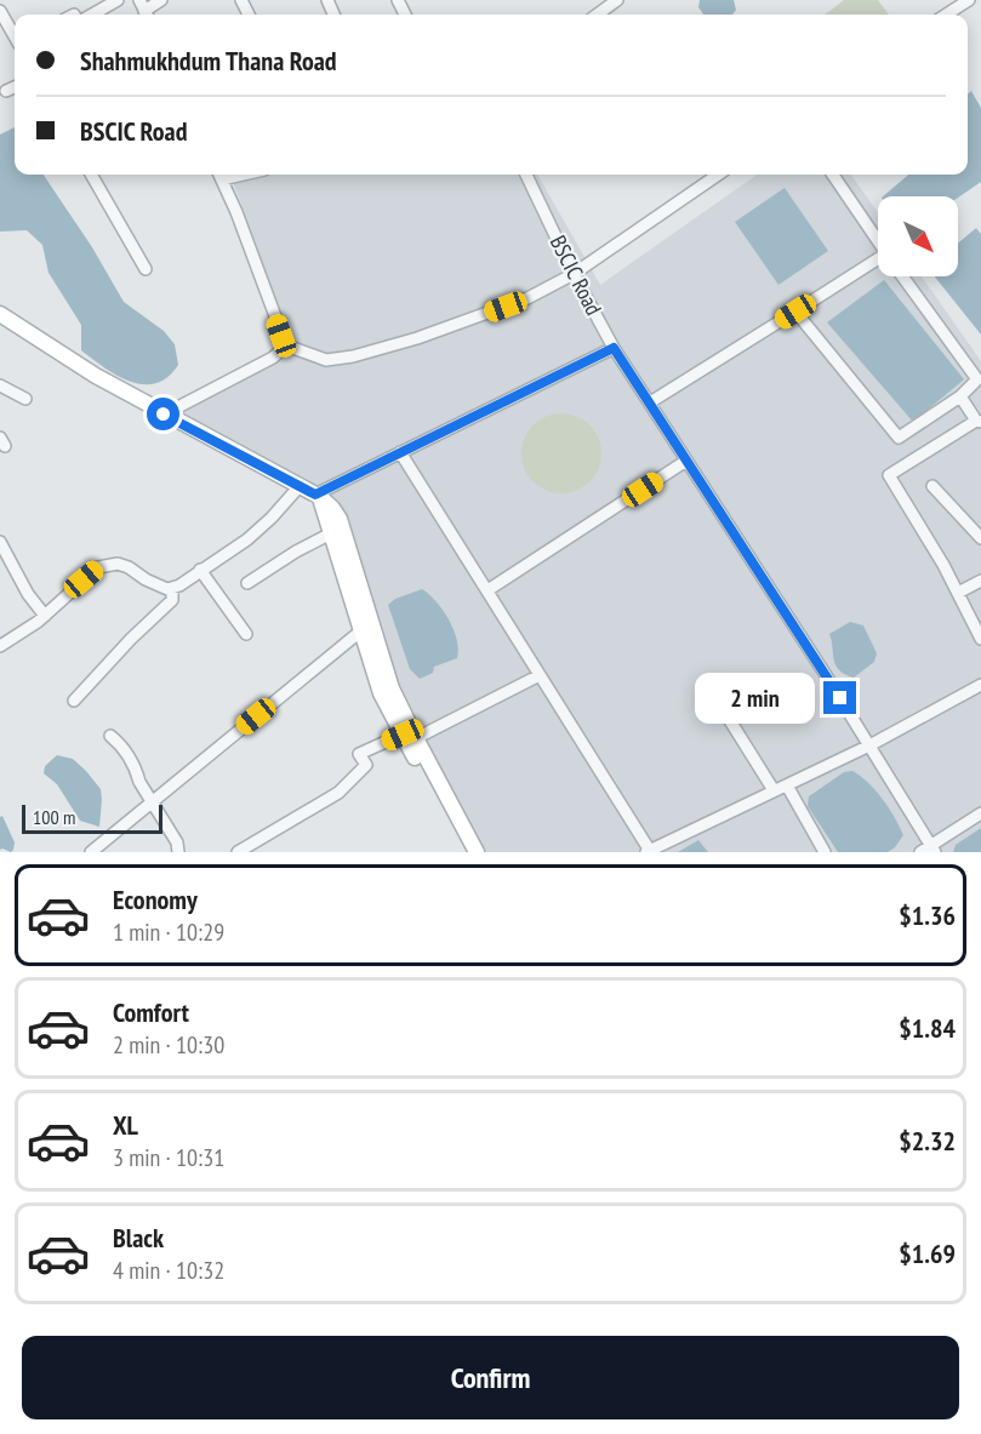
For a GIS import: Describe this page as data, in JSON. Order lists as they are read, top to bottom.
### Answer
{
  "streets": {
    "street": ["BSCIC Road"]
  },
  "scale_bar": "100 m",
  "north": "bottom right",
  "page": {
    "banner": ["Shahmukhdum Thana Road", "BSCIC Road"],
    "bubble": "2 min",
    "scale": "100 m",
    "list": [
      {
        "name": "Economy",
        "note": "1 min · 10:29",
        "value": "$1.36"
      },
      {
        "name": "Comfort",
        "note": "2 min · 10:30",
        "value": "$1.84"
      },
      {
        "name": "XL",
        "note": "3 min · 10:31",
        "value": "$2.32"
      },
      {
        "name": "Black",
        "note": "4 min · 10:32",
        "value": "$1.69"
      }
    ],
    "buttons": "Confirm"
  }
}
